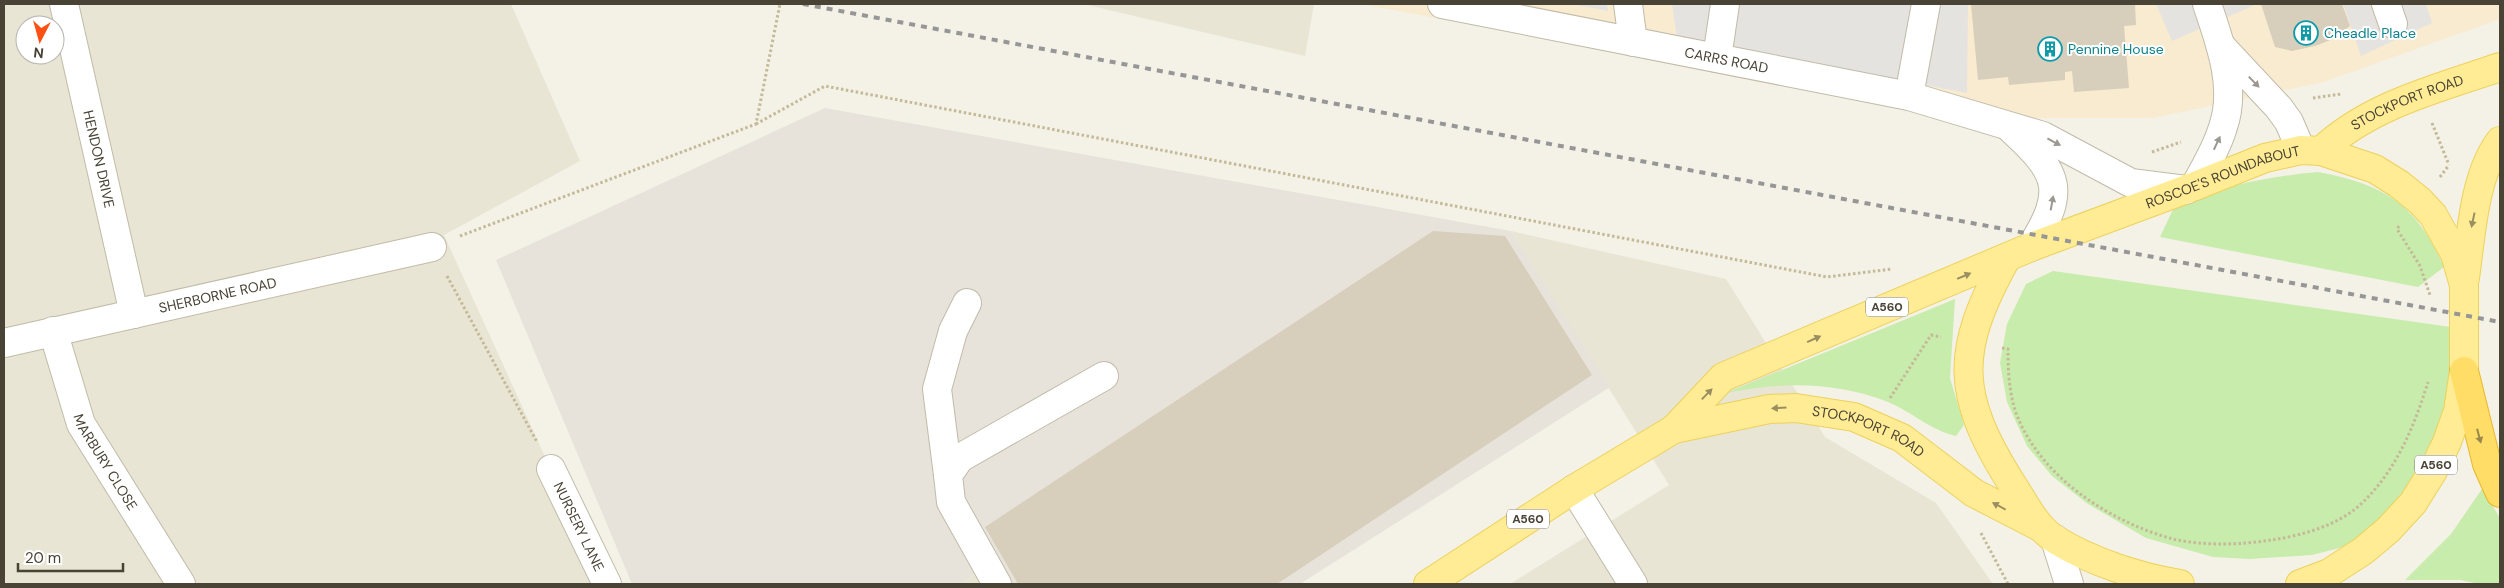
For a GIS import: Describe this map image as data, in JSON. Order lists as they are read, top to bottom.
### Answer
{
  "streets": {
    "main road": ["STOCKPORT ROAD", "ROSCOE'S ROUNDABOUT", "A560"],
    "street": [
      "CARRS ROAD",
      "HENDON DRIVE",
      "SHERBORNE ROAD",
      "MARBURY CLOSE",
      "NURSERY LANE"
    ]
  },
  "crossings": [
    ["CARRS ROAD", "ROSCOE'S ROUNDABOUT"],
    ["STOCKPORT ROAD", "ROSCOE'S ROUNDABOUT"],
    ["STOCKPORT ROAD", "A560"],
    ["HENDON DRIVE", "SHERBORNE ROAD"],
    ["ROSCOE'S ROUNDABOUT", "A560"],
    ["SHERBORNE ROAD", "MARBURY CLOSE"]
  ],
  "places": {
    "building": ["Cheadle Place", "Pennine House"]
  },
  "scale_bar": "20 m",
  "north": "bottom"
}
